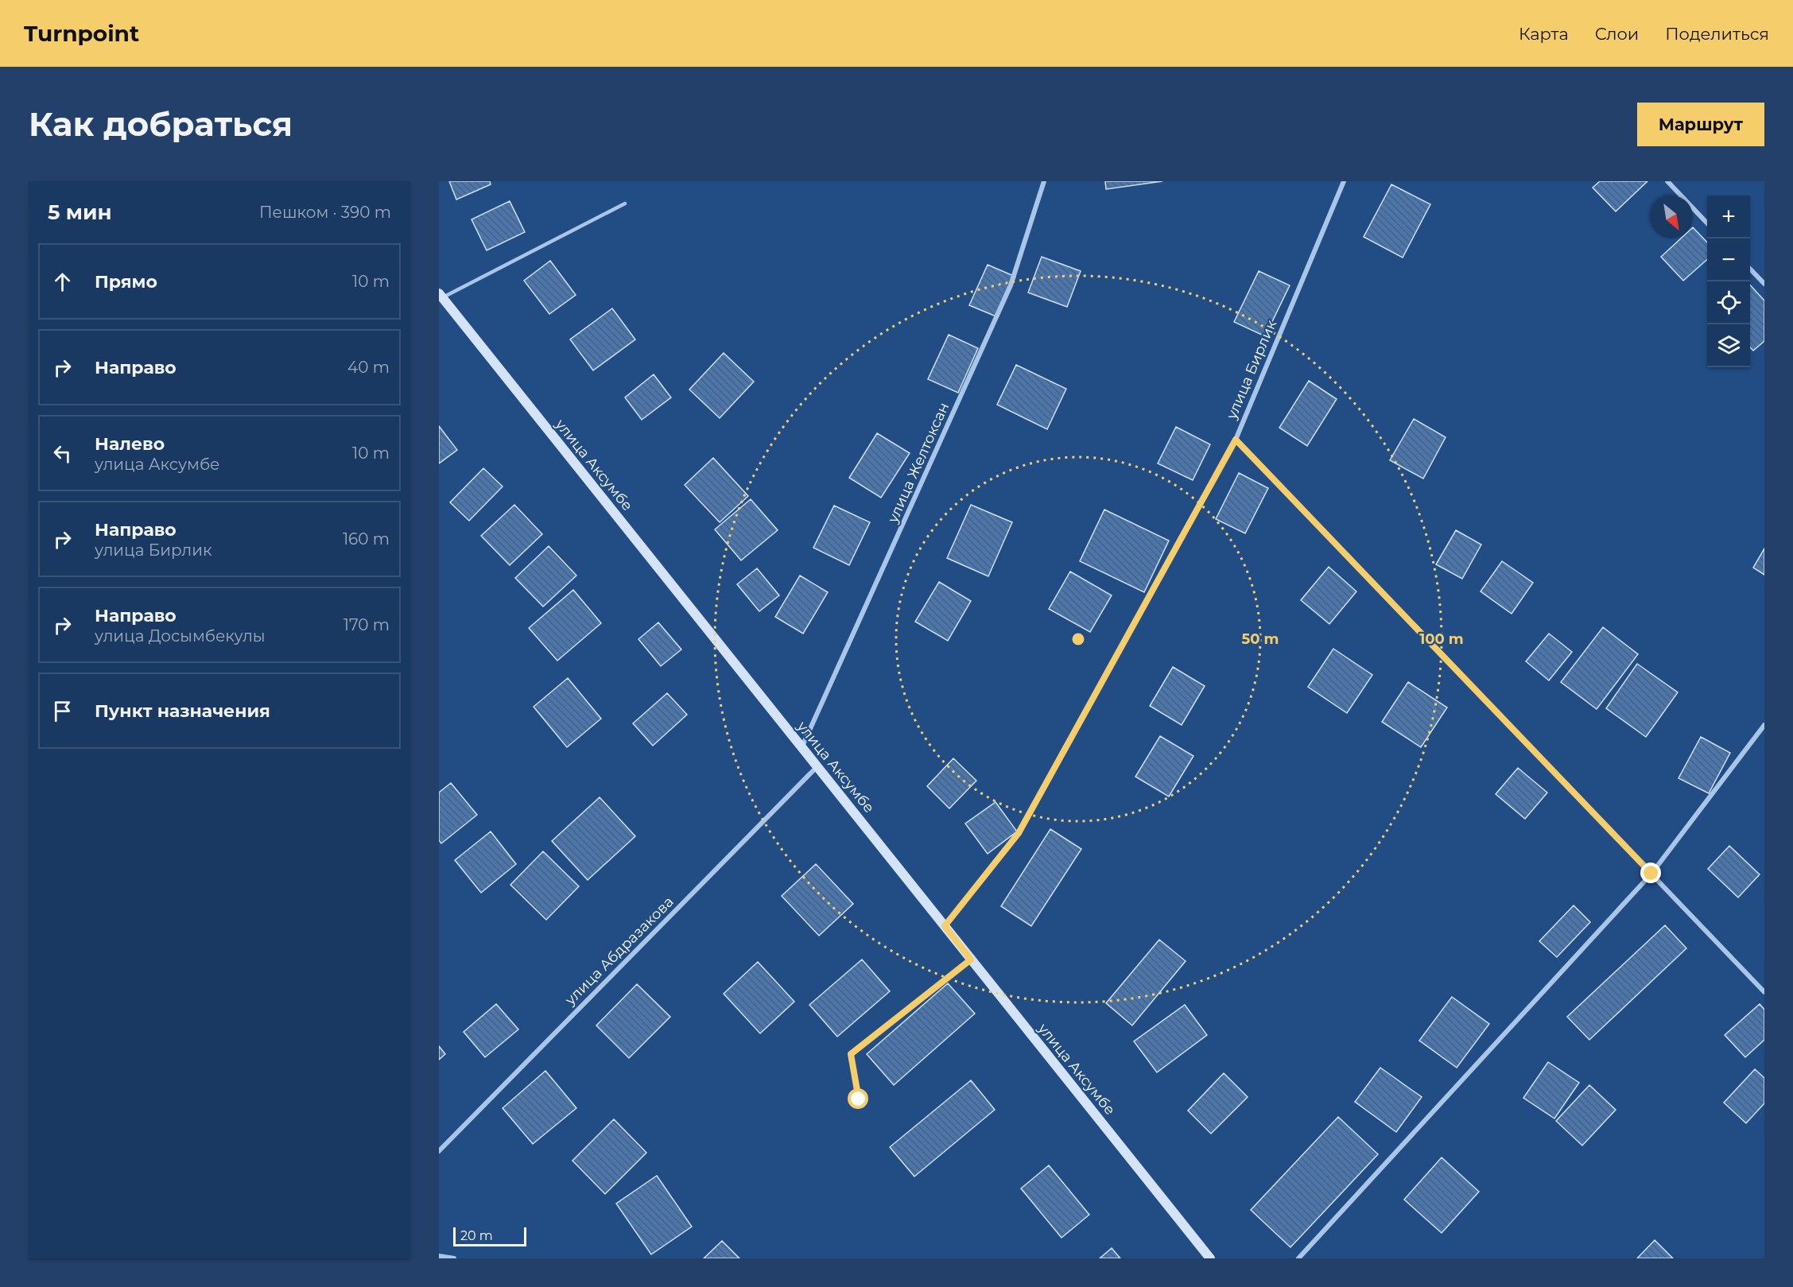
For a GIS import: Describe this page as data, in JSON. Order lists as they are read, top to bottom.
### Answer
{
  "streets": {
    "main road": ["улица Аксумбе"],
    "street": ["улица Бирлик", "улица Желтоксан", "улица Абдразакова"]
  },
  "crossings": [
    ["улица Бирлик", "улица Аксумбе"],
    ["улица Желтоксан", "улица Аксумбе"],
    ["улица Аксумбе", "улица Абдразакова"]
  ],
  "scale_bar": "20 m",
  "north": "bottom right",
  "page": {
    "header": "Turnpoint",
    "nav": ["Карта", "Слои", "Поделиться"],
    "buttons": "Маршрут",
    "title": "Как добраться",
    "heading": ["5 мин", "Пешком · 390 m"],
    "map_buttons": ["+", "−"],
    "list": [
      ["Прямо", "10 m"],
      ["Направо", "40 m"],
      ["Налево", "улица Аксумбе", "10 m"],
      ["Направо", "улица Бирлик", "160 m"],
      ["Направо", "улица Досымбекулы", "170 m"],
      "Пункт назначения"
    ],
    "scale": "20 m"
  },
  "rings": ["50 m", "100 m"]
}
